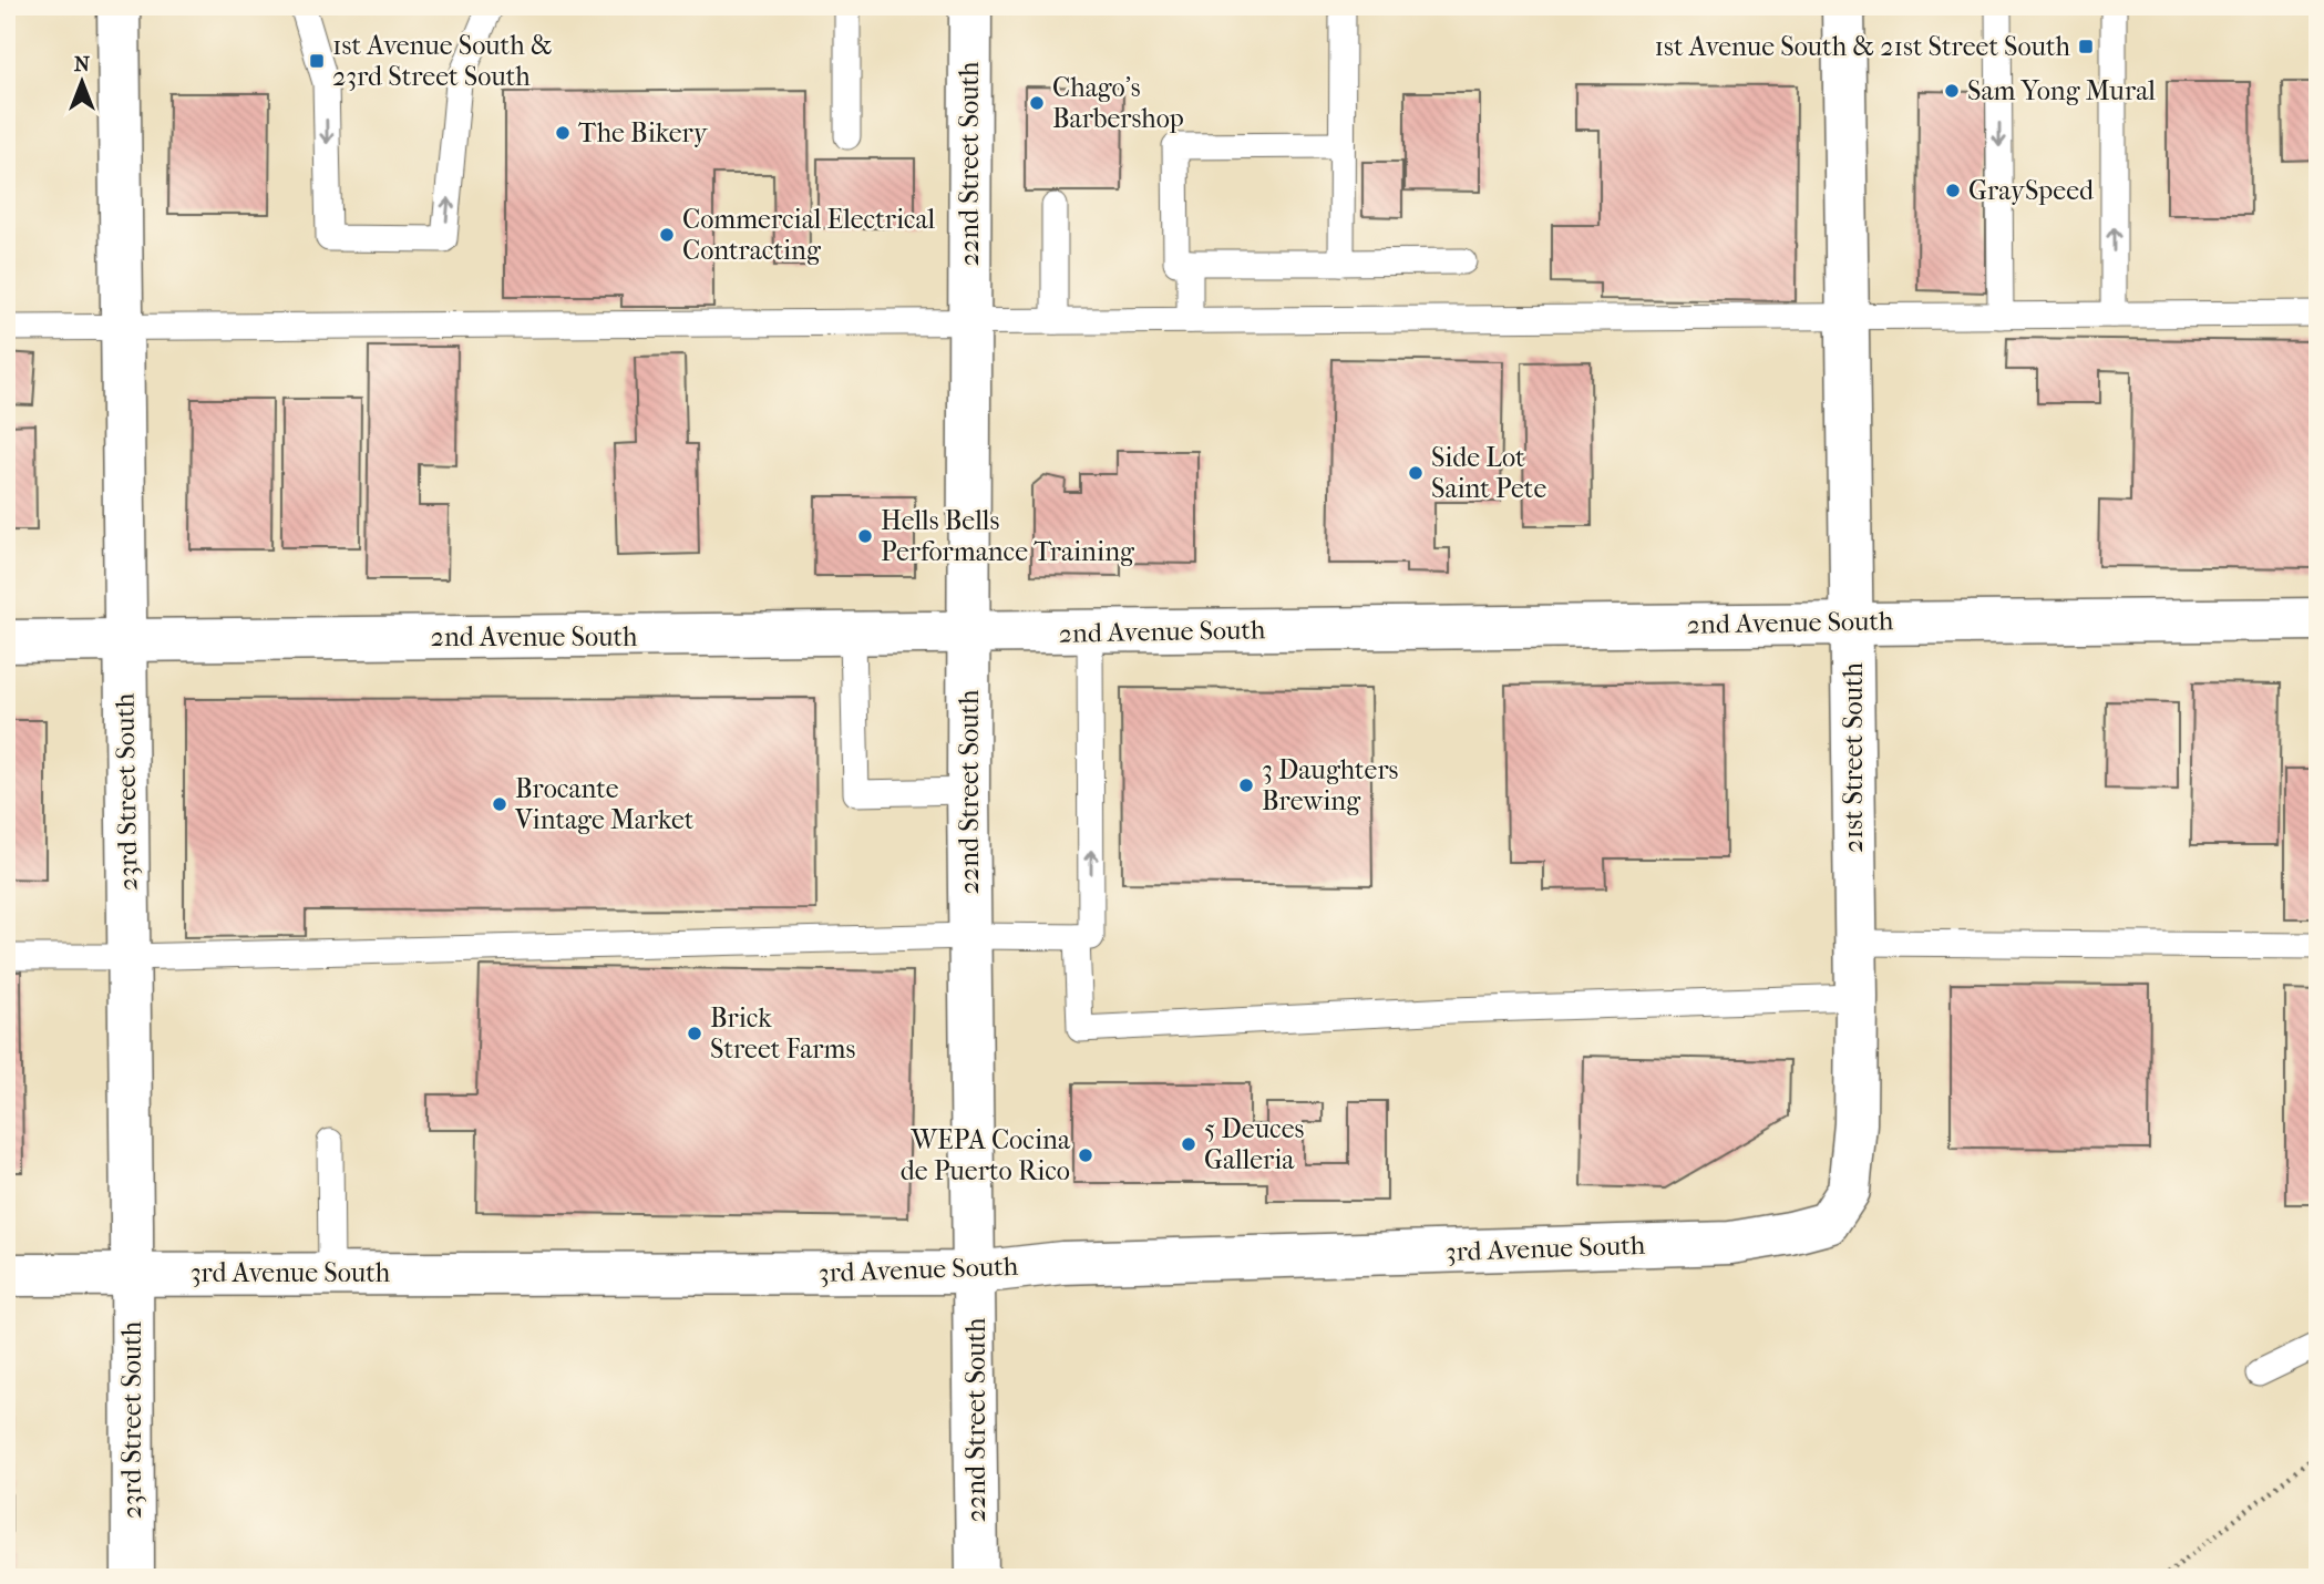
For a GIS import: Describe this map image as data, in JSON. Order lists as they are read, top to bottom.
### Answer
{
  "streets": {
    "street": [
      "22nd Street South",
      "2nd Avenue South",
      "21st Street South",
      "23rd Street South",
      "3rd Avenue South"
    ]
  },
  "crossings": [
    ["22nd Street South", "2nd Avenue South"],
    ["22nd Street South", "3rd Avenue South"],
    ["2nd Avenue South", "21st Street South"],
    ["2nd Avenue South", "23rd Street South"],
    ["21st Street South", "3rd Avenue South"],
    ["23rd Street South", "3rd Avenue South"]
  ],
  "places": {
    "transit": ["1st Avenue South & 21st Street South", "1st Avenue South & 23rd Street South"],
    "other": [
      "Sam Yong Mural",
      "Chago's Barbershop",
      "The Bikery",
      "GraySpeed",
      "Commercial Electrical Contracting",
      "Side Lot Saint Pete",
      "Hells Bells Performance Training",
      "3 Daughters Brewing",
      "Brocante Vintage Market",
      "Brick Street Farms",
      "5 Deuces Galleria",
      "WEPA Cocina de Puerto Rico"
    ]
  },
  "north": "top"
}
